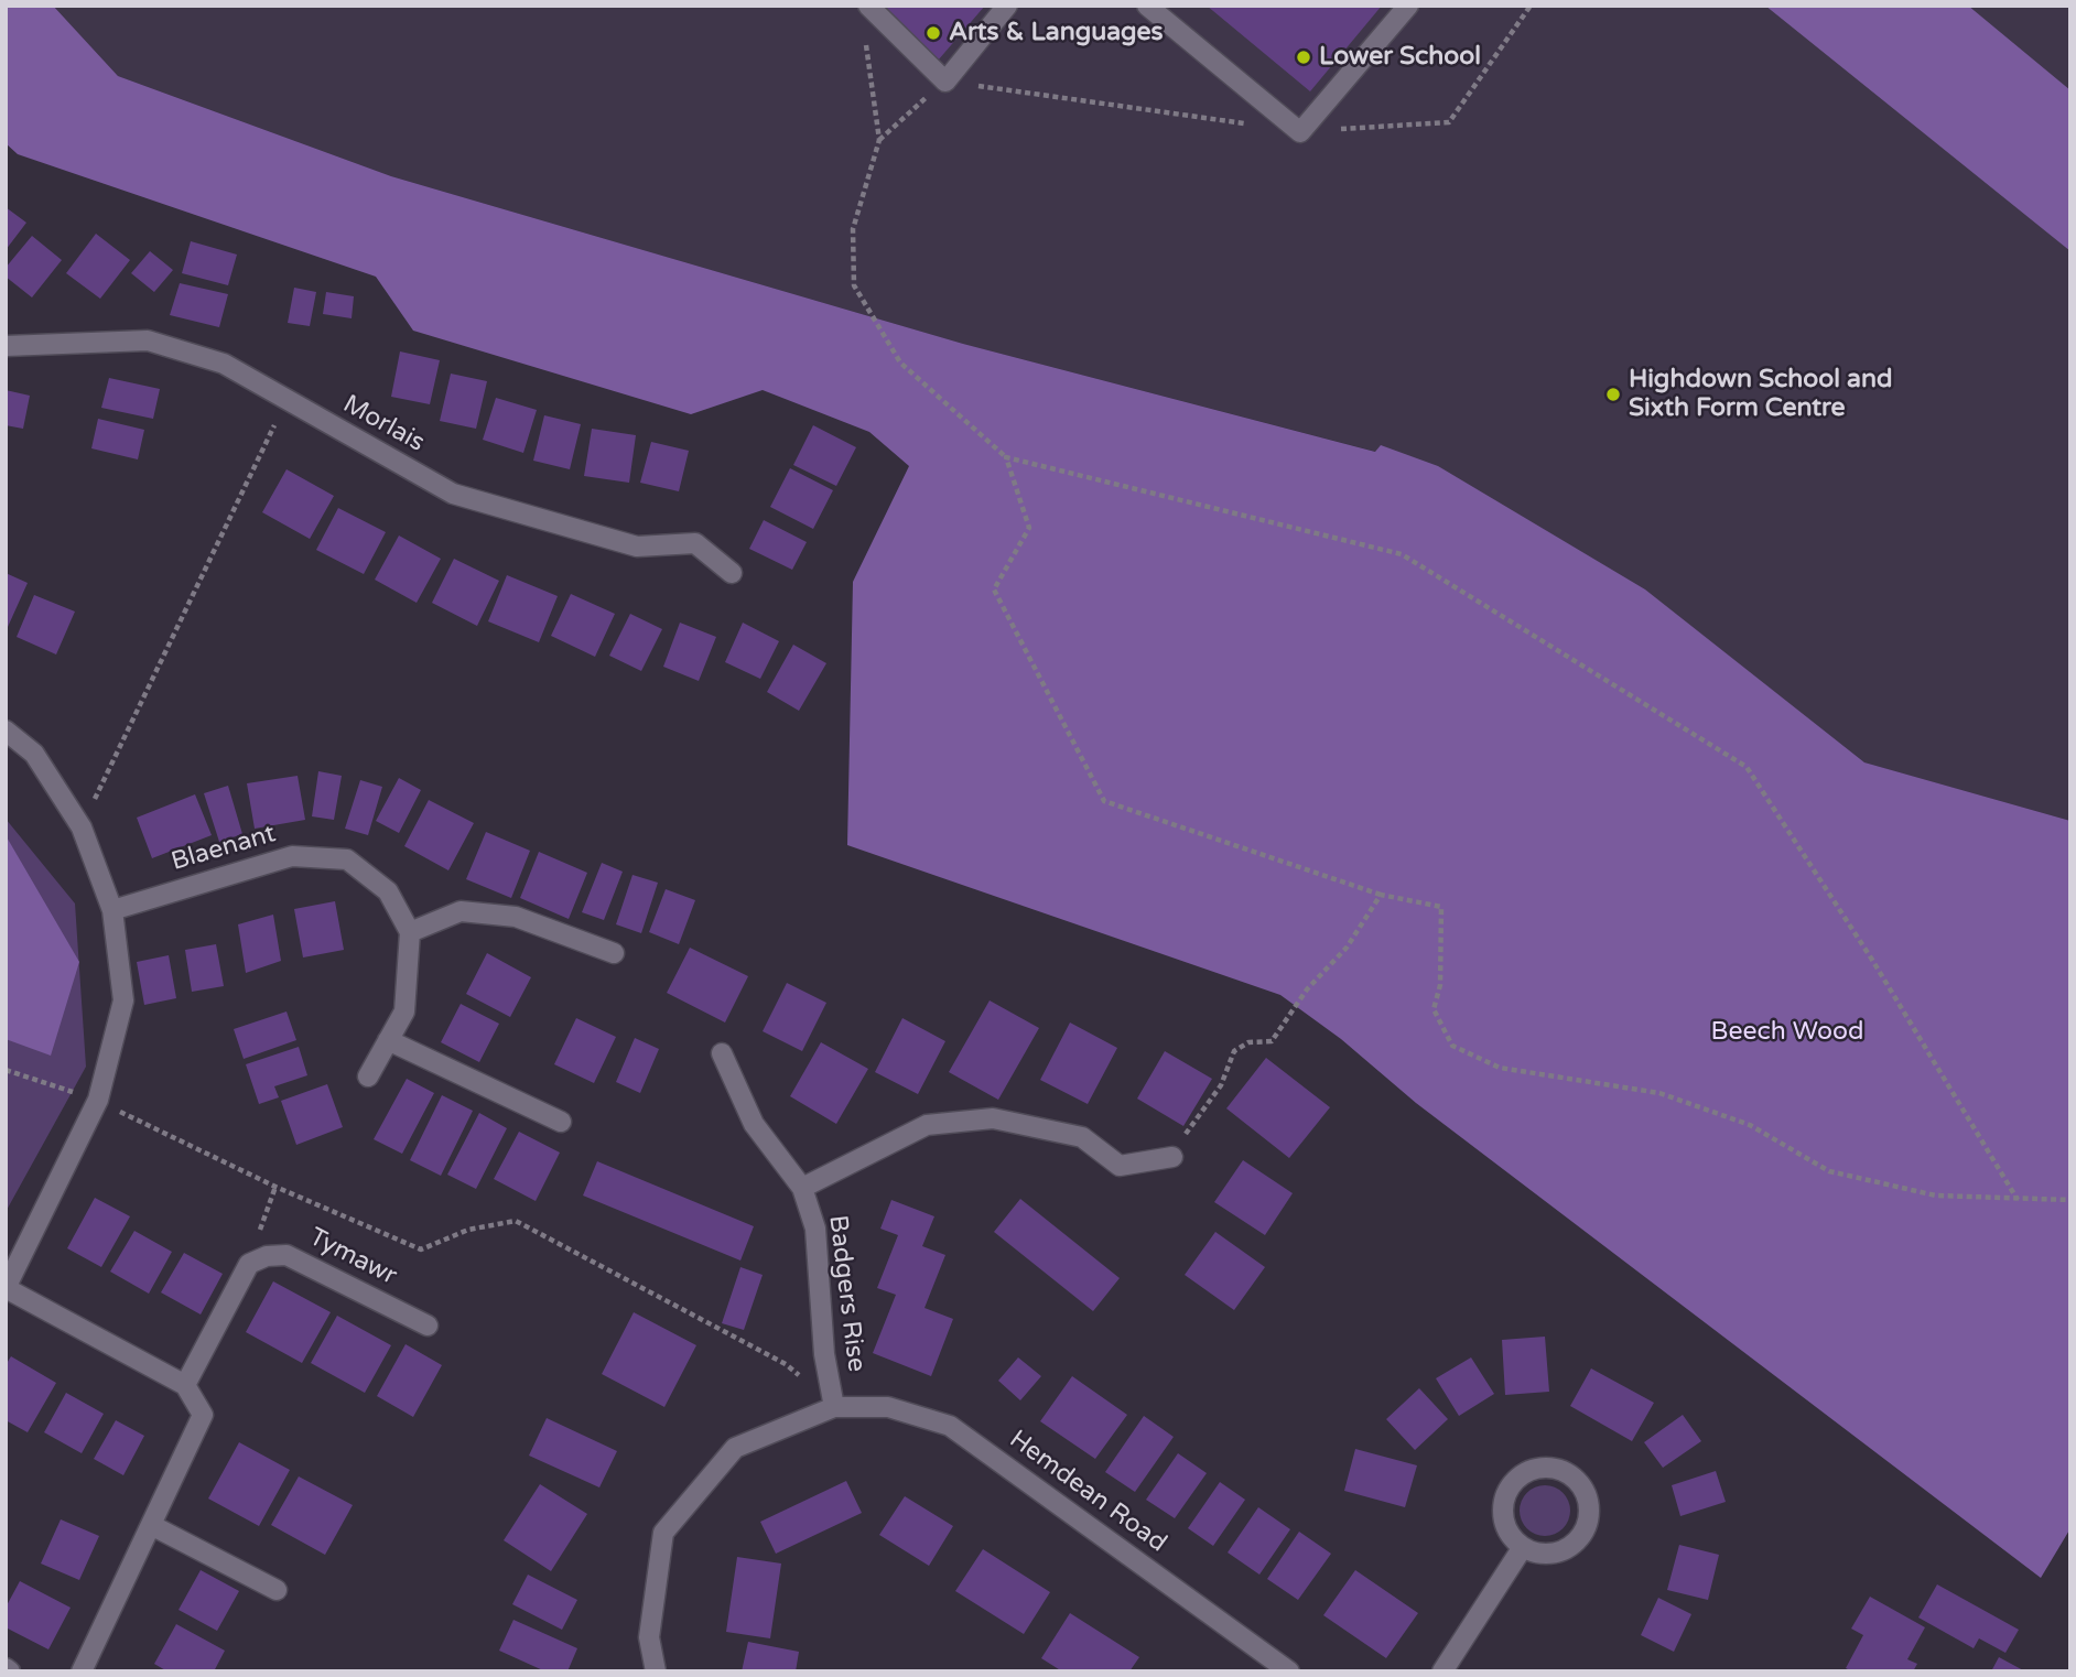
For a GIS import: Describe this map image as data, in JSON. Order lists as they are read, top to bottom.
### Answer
{
  "streets": {
    "street": [
      "Morlais",
      "Blaenant",
      "Tymawr",
      "Badgers Rise",
      "Hemdean Road"
    ]
  },
  "crossings": [
    ["Badgers Rise", "Hemdean Road"]
  ],
  "parks": ["Beech Wood"],
  "places": ["Arts & Languages", "Lower School", "Highdown School and Sixth Form Centre"]
}
